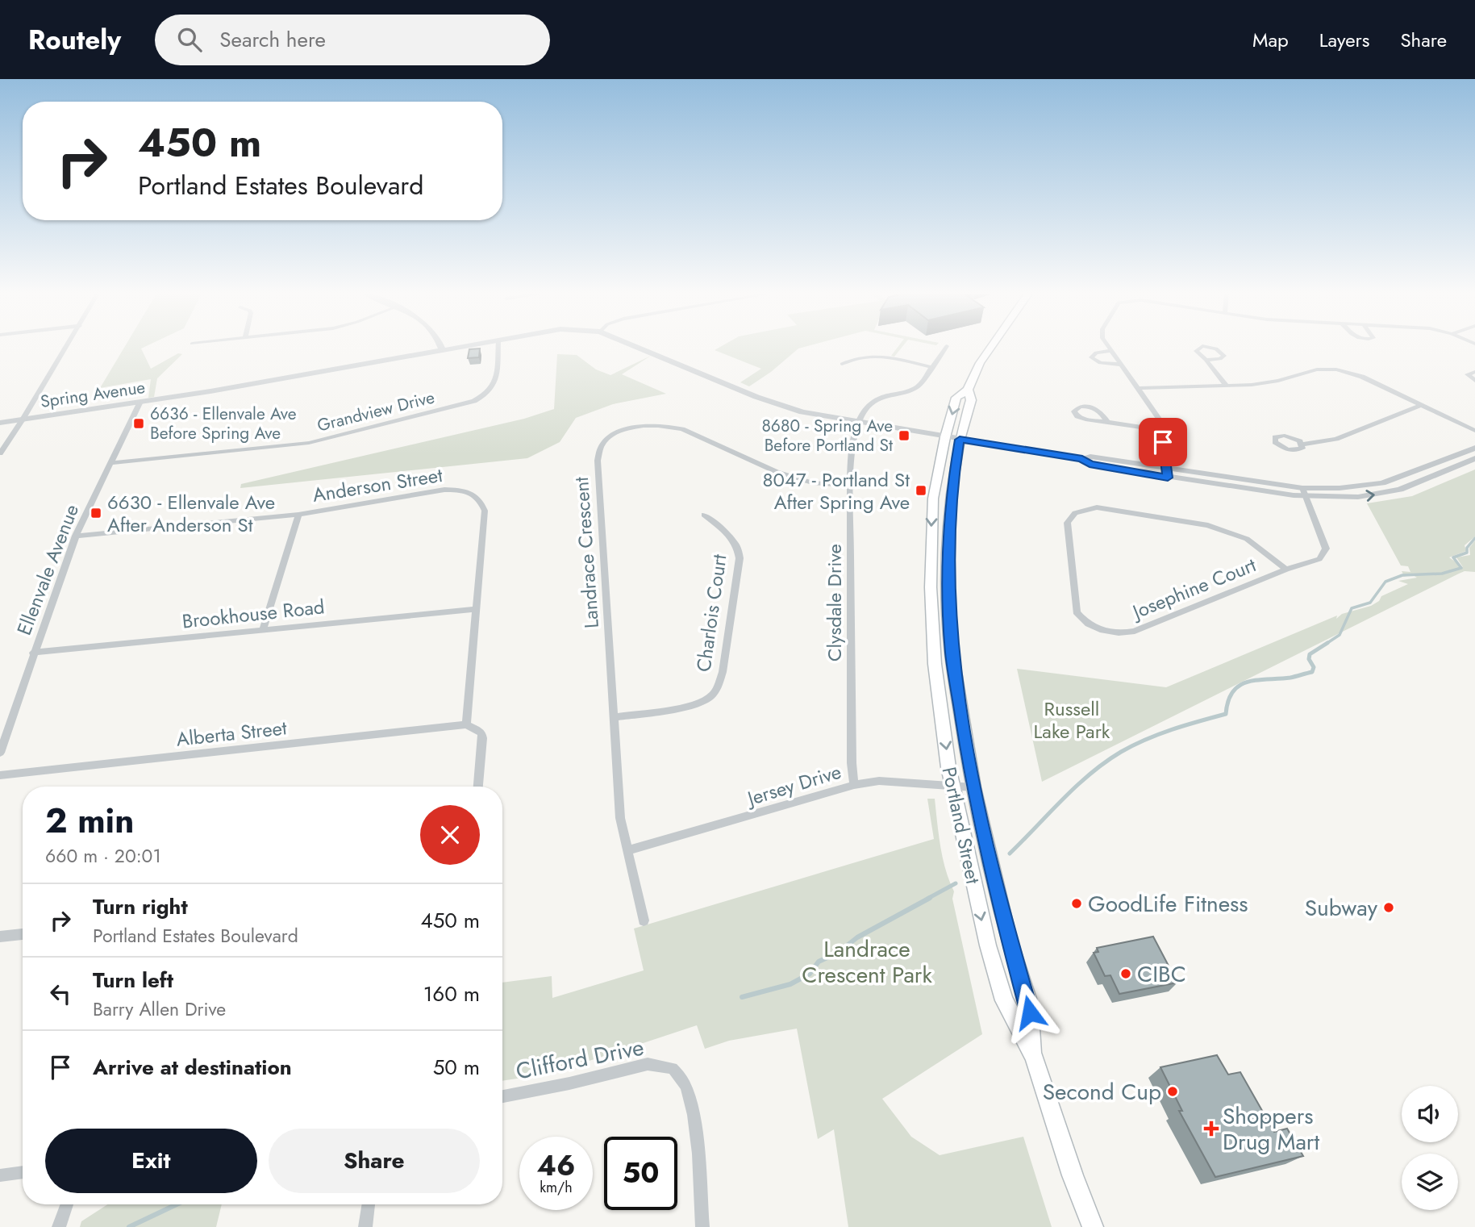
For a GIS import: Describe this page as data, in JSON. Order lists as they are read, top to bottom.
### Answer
{
  "streets": {
    "main road": ["Portland Street"],
    "street": [
      "Spring Avenue",
      "Grandview Drive",
      "Anderson Street",
      "Landrace Crescent",
      "Ellenvale Avenue",
      "Josephine Court",
      "Clysdale Drive",
      "Charlois Court",
      "Brookhouse Road",
      "Alberta Street",
      "Jersey Drive",
      "Clifford Drive"
    ]
  },
  "crossings": [
    ["Spring Avenue", "Ellenvale Avenue"],
    ["Spring Avenue", "Josephine Court"],
    ["Spring Avenue", "Clysdale Drive"],
    ["Spring Avenue", "Portland Street"],
    ["Grandview Drive", "Ellenvale Avenue"],
    ["Anderson Street", "Ellenvale Avenue"],
    ["Anderson Street", "Brookhouse Road"],
    ["Anderson Street", "Alberta Street"],
    ["Landrace Crescent", "Clysdale Drive"],
    ["Landrace Crescent", "Charlois Court"],
    ["Landrace Crescent", "Jersey Drive"],
    ["Ellenvale Avenue", "Brookhouse Road"],
    ["Clysdale Drive", "Jersey Drive"],
    ["Jersey Drive", "Portland Street"]
  ],
  "parks": ["Russell Lake Park", "Landrace Crescent Park"],
  "places": {
    "transit": [
      "6636 - Ellenvale Ave Before Spring Ave",
      "8680 - Spring Ave Before Portland St",
      "8047 - Portland St After Spring Ave",
      "6630 - Ellenvale Ave After Anderson St"
    ],
    "other": [
      "GoodLife Fitness",
      "Subway",
      "CIBC",
      "Second Cup"
    ],
    "health": ["Shoppers Drug Mart"]
  },
  "page": {
    "header": "Routely",
    "search": "Search here",
    "nav": ["Map", "Layers", "Share"],
    "turn": ["450 m", "Portland Estates Boulevard"],
    "heading": ["2 min", "660 m · 20:01"],
    "list": [
      {
        "name": "Turn right",
        "note": "Portland Estates Boulevard",
        "value": "450 m"
      },
      {
        "name": "Turn left",
        "note": "Barry Allen Drive",
        "value": "160 m"
      },
      {
        "name": "Arrive at destination",
        "value": "50 m"
      }
    ],
    "buttons": ["Exit", "Share"],
    "speed": "46 km/h",
    "limit": "50"
  }
}
